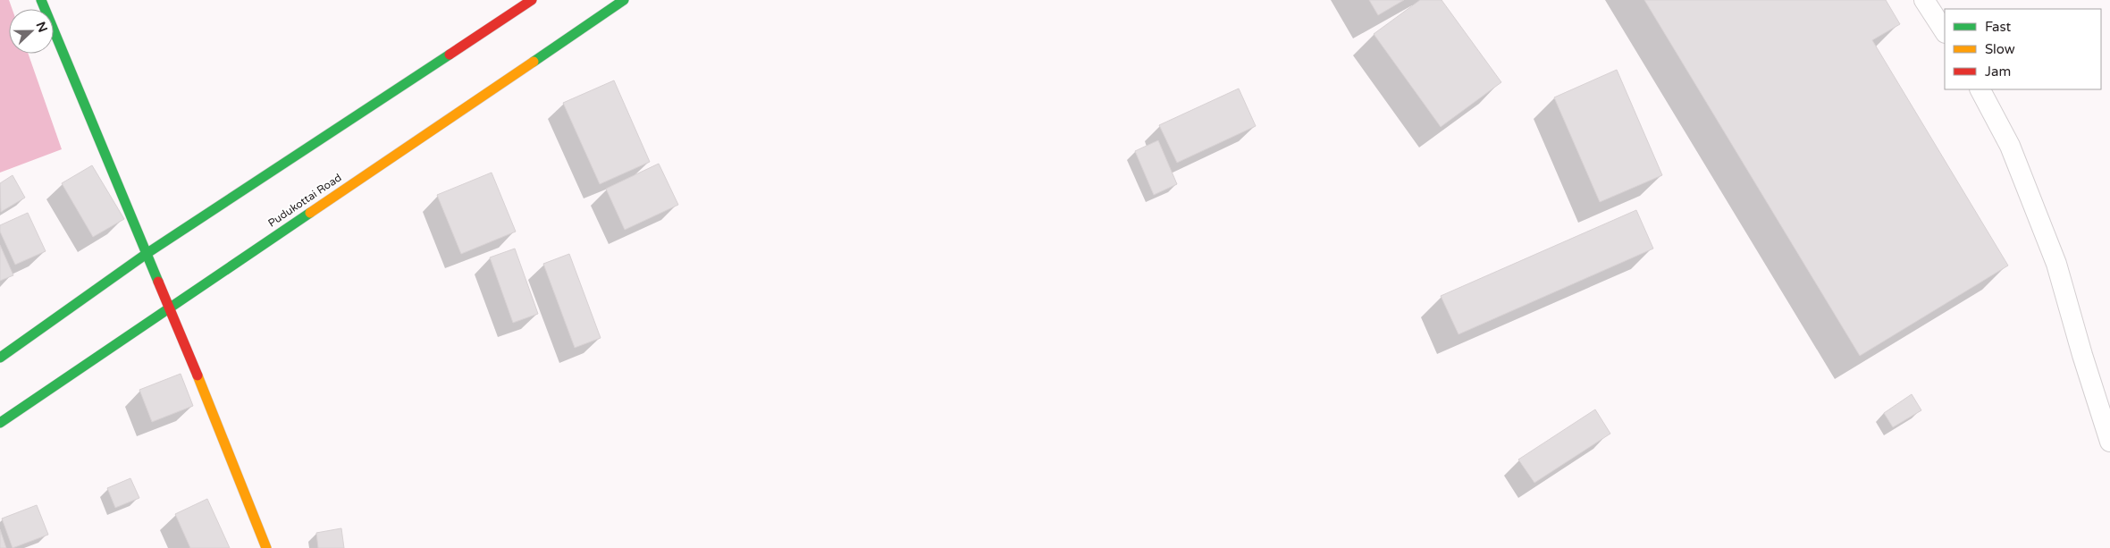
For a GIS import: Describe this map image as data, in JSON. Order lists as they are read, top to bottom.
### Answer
{
  "streets": {
    "main road": ["Pudukottai Road"]
  },
  "legend": ["Fast", "Slow", "Jam"],
  "north": "right"
}
